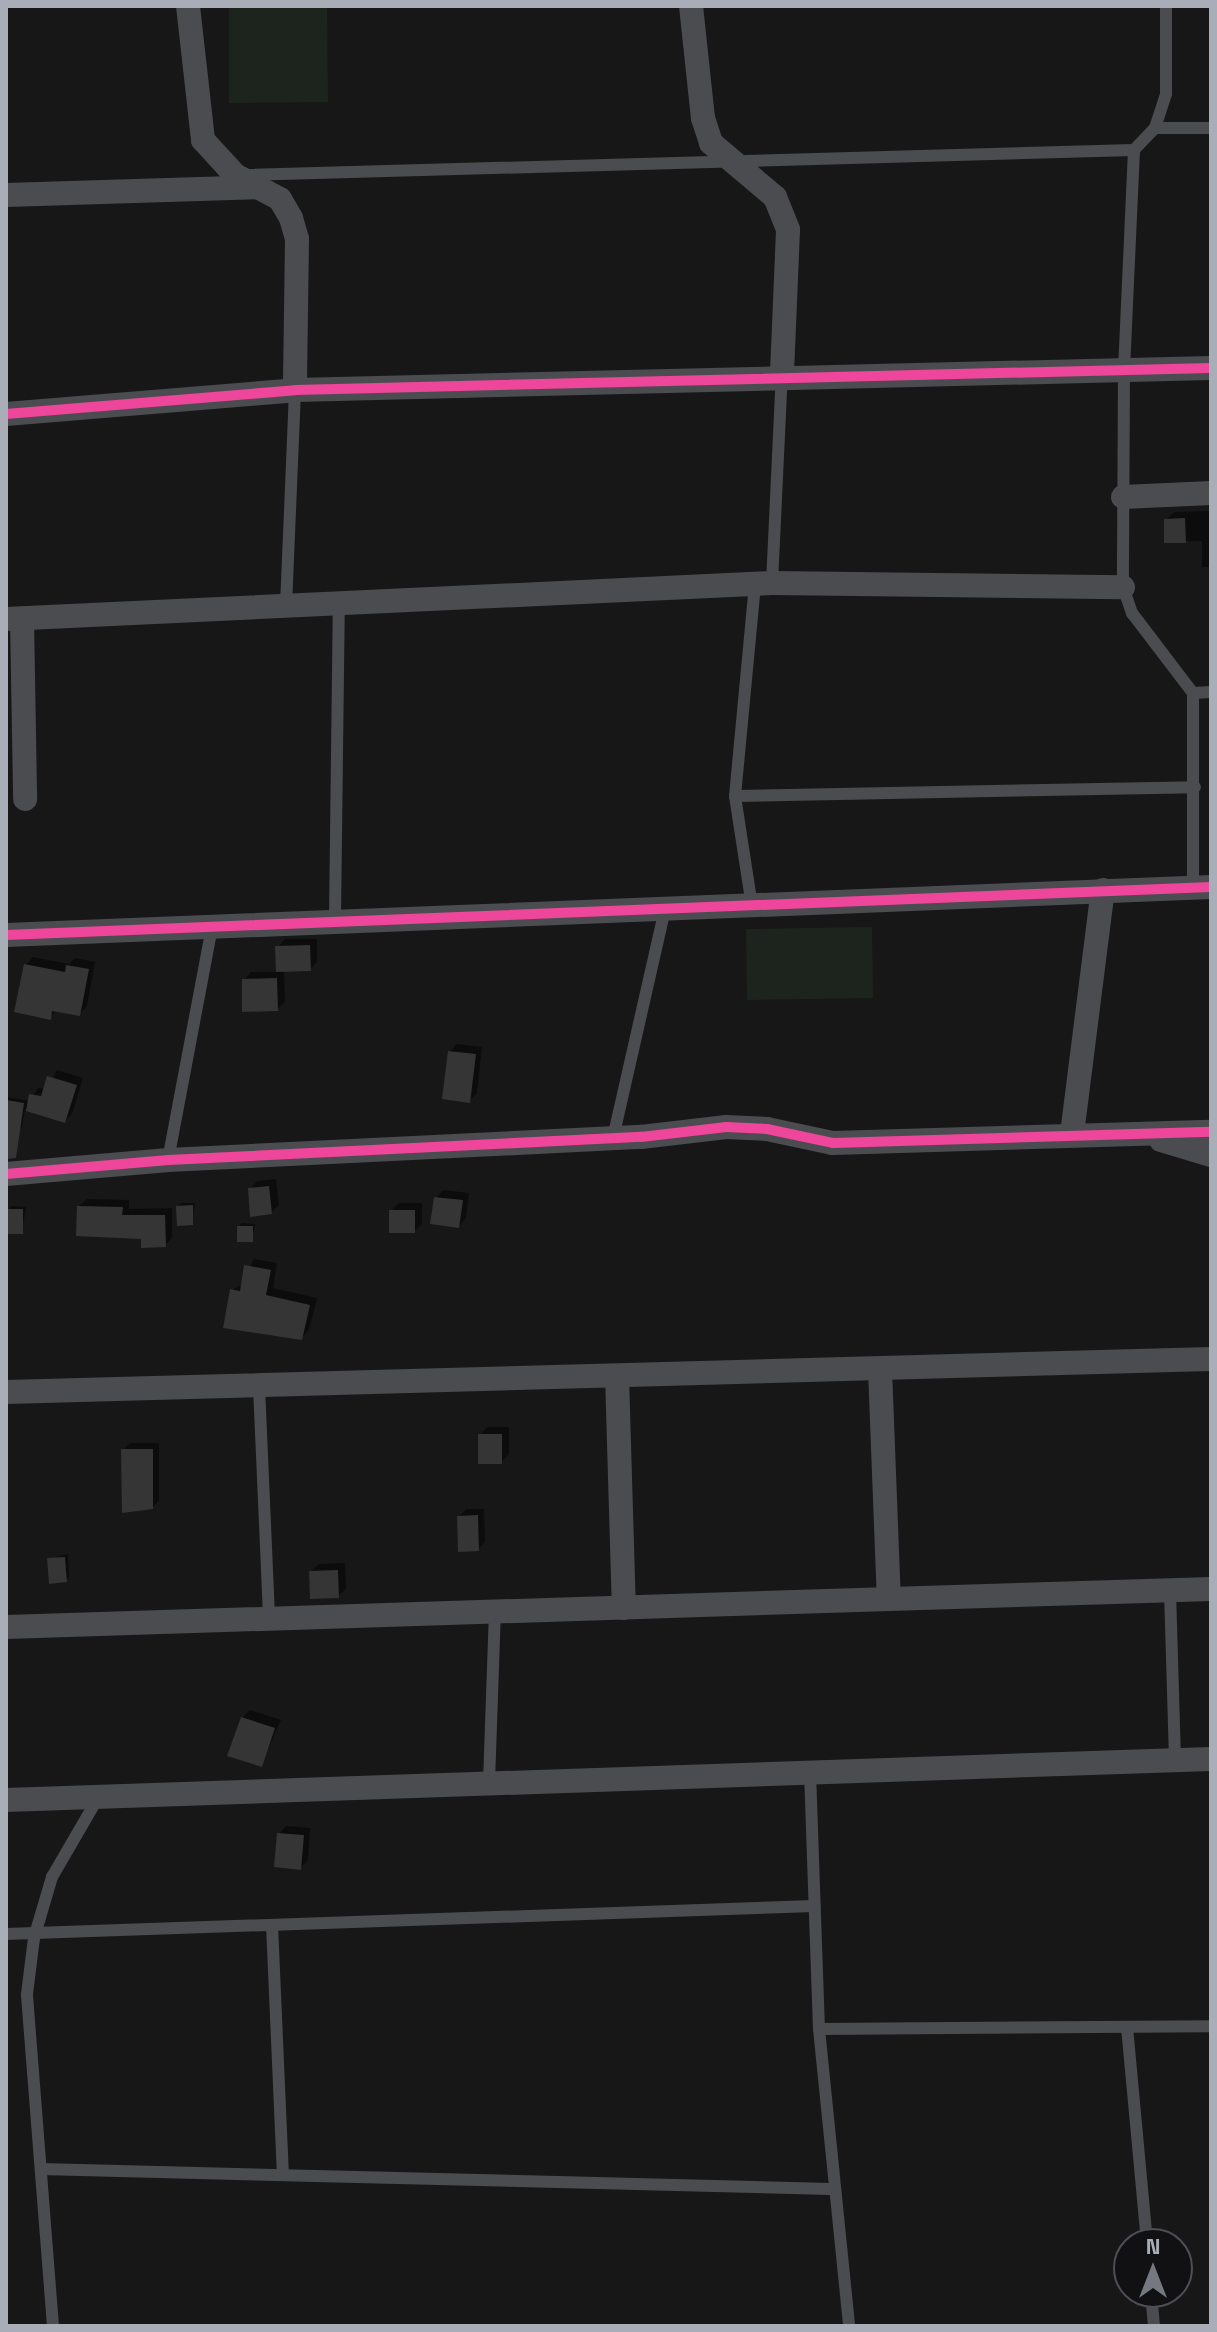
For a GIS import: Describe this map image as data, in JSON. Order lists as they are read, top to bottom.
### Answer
{
  "north": "top"
}
